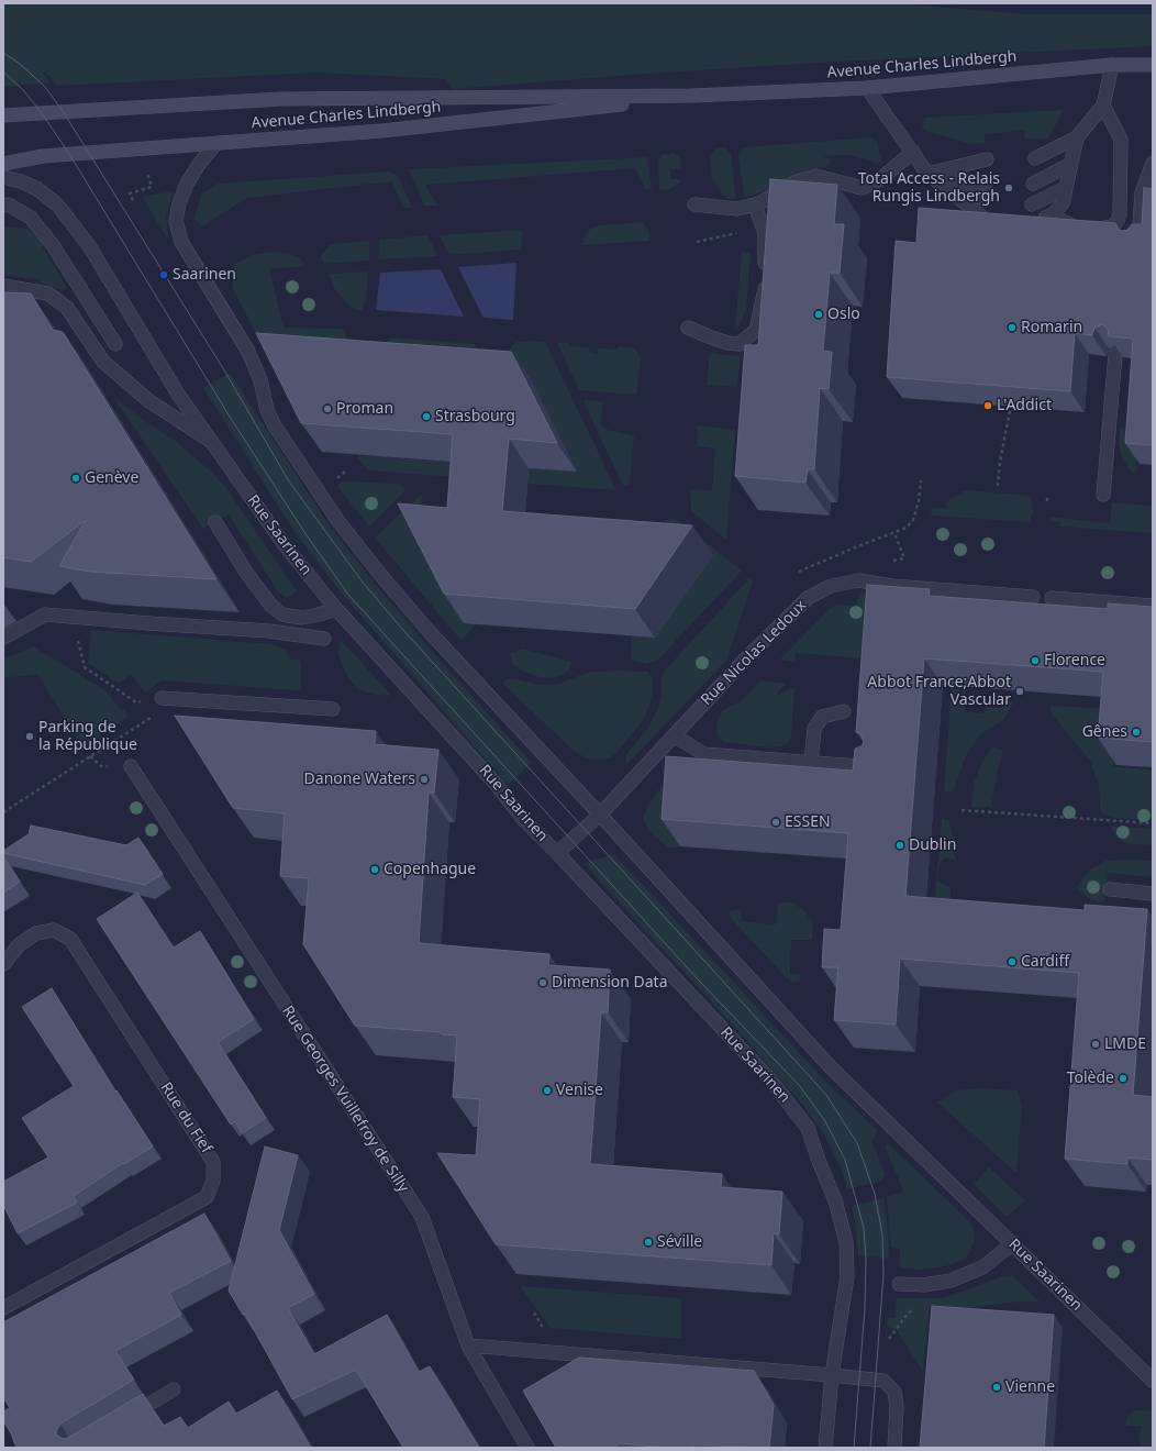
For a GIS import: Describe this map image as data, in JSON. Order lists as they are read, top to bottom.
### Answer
{
  "streets": {
    "main road": ["Avenue Charles Lindbergh"],
    "street": [
      "Rue Saarinen",
      "Rue Nicolas Ledoux",
      "Rue Georges Vuillefroy de Silly",
      "Rue du Fief"
    ]
  },
  "crossings": [
    ["Avenue Charles Lindbergh", "Rue Saarinen"],
    ["Rue Saarinen", "Rue Nicolas Ledoux"]
  ],
  "places": [
    "Total Access - Relais Rungis Lindbergh",
    "Saarinen",
    "Oslo",
    "Romarin",
    "L'Addict",
    "Proman",
    "Strasbourg",
    "Genève",
    "Florence",
    "Abbot France;Abbot Vascular",
    "Gênes",
    "Parking de la République",
    "Danone Waters",
    "ESSEN",
    "Dublin",
    "Copenhague",
    "Cardiff",
    "Dimension Data",
    "LMDE",
    "Tolède",
    "Venise",
    "Séville",
    "Vienne"
  ]
}
